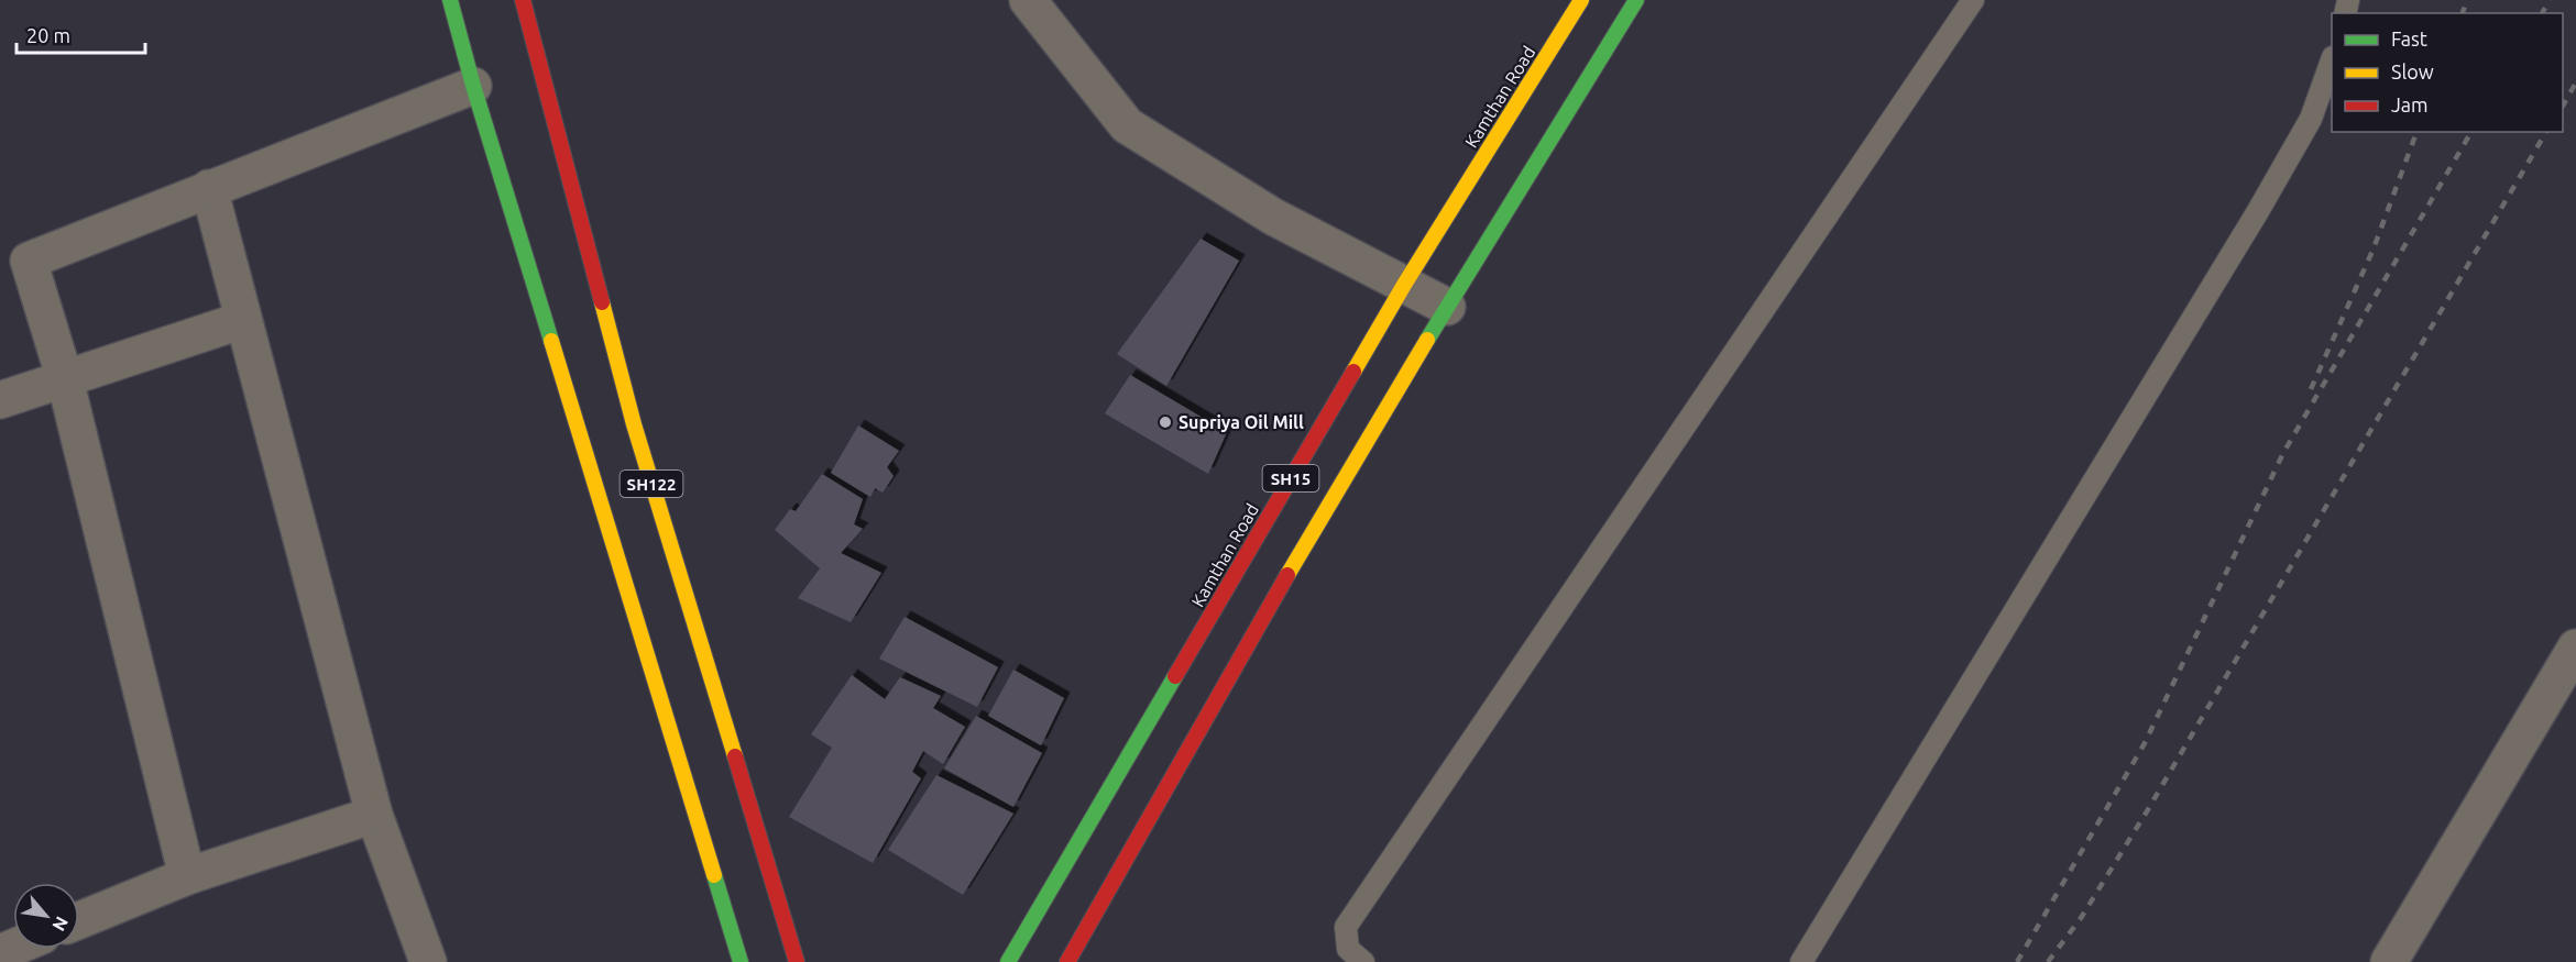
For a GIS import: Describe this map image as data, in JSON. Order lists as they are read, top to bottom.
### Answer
{
  "streets": {
    "main road": ["Kamthan Road", "SH15", "SH122"]
  },
  "places": ["Supriya Oil Mill"],
  "legend": ["Fast", "Slow", "Jam"],
  "scale_bar": "20 m",
  "north": "bottom right"
}
